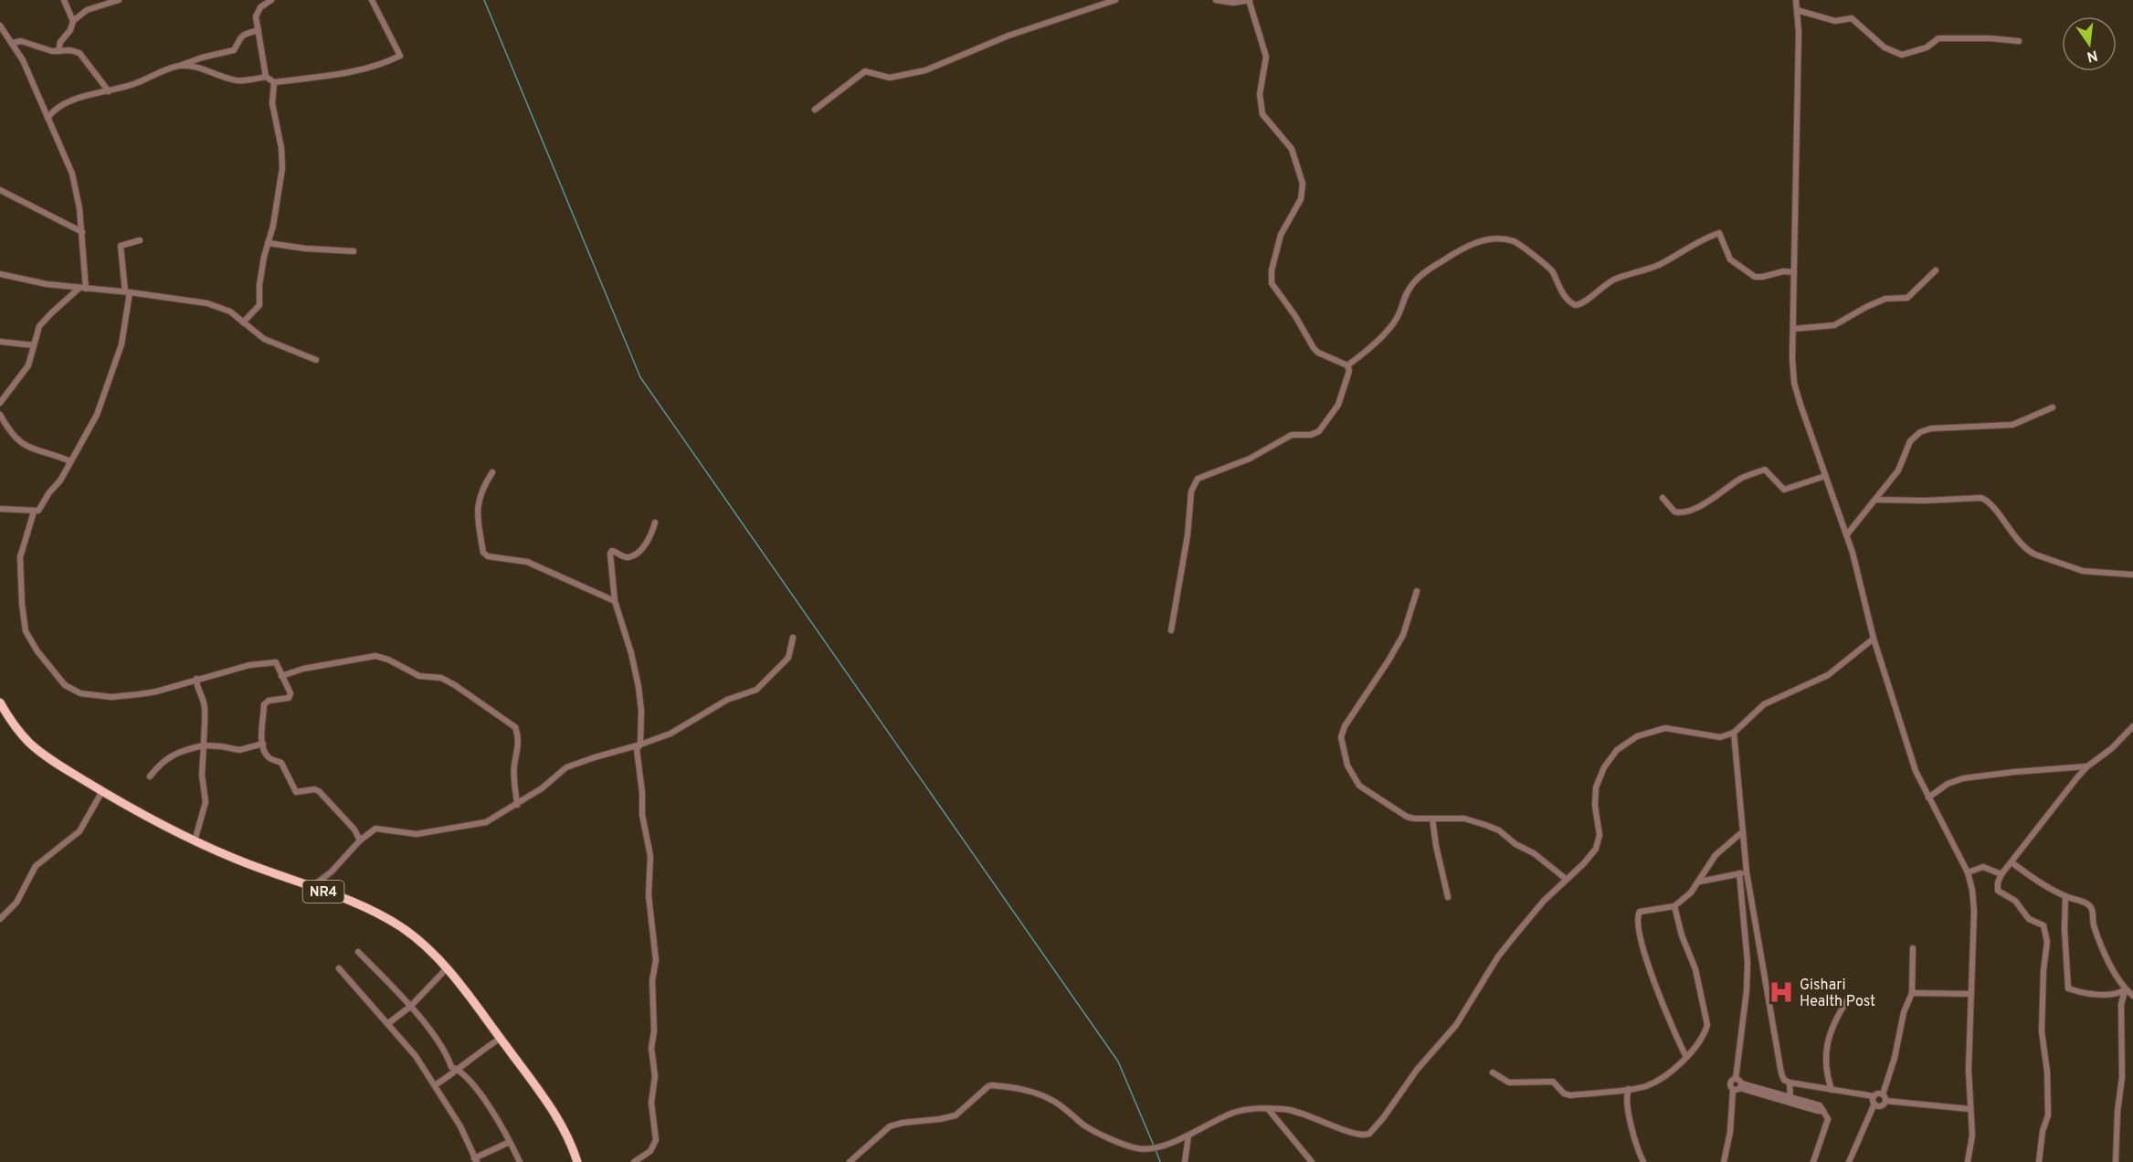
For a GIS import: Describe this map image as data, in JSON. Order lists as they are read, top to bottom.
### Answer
{
  "streets": {
    "highway": ["NR4"]
  },
  "places": {
    "hospital": ["Gishari Health Post"]
  },
  "north": "bottom"
}
